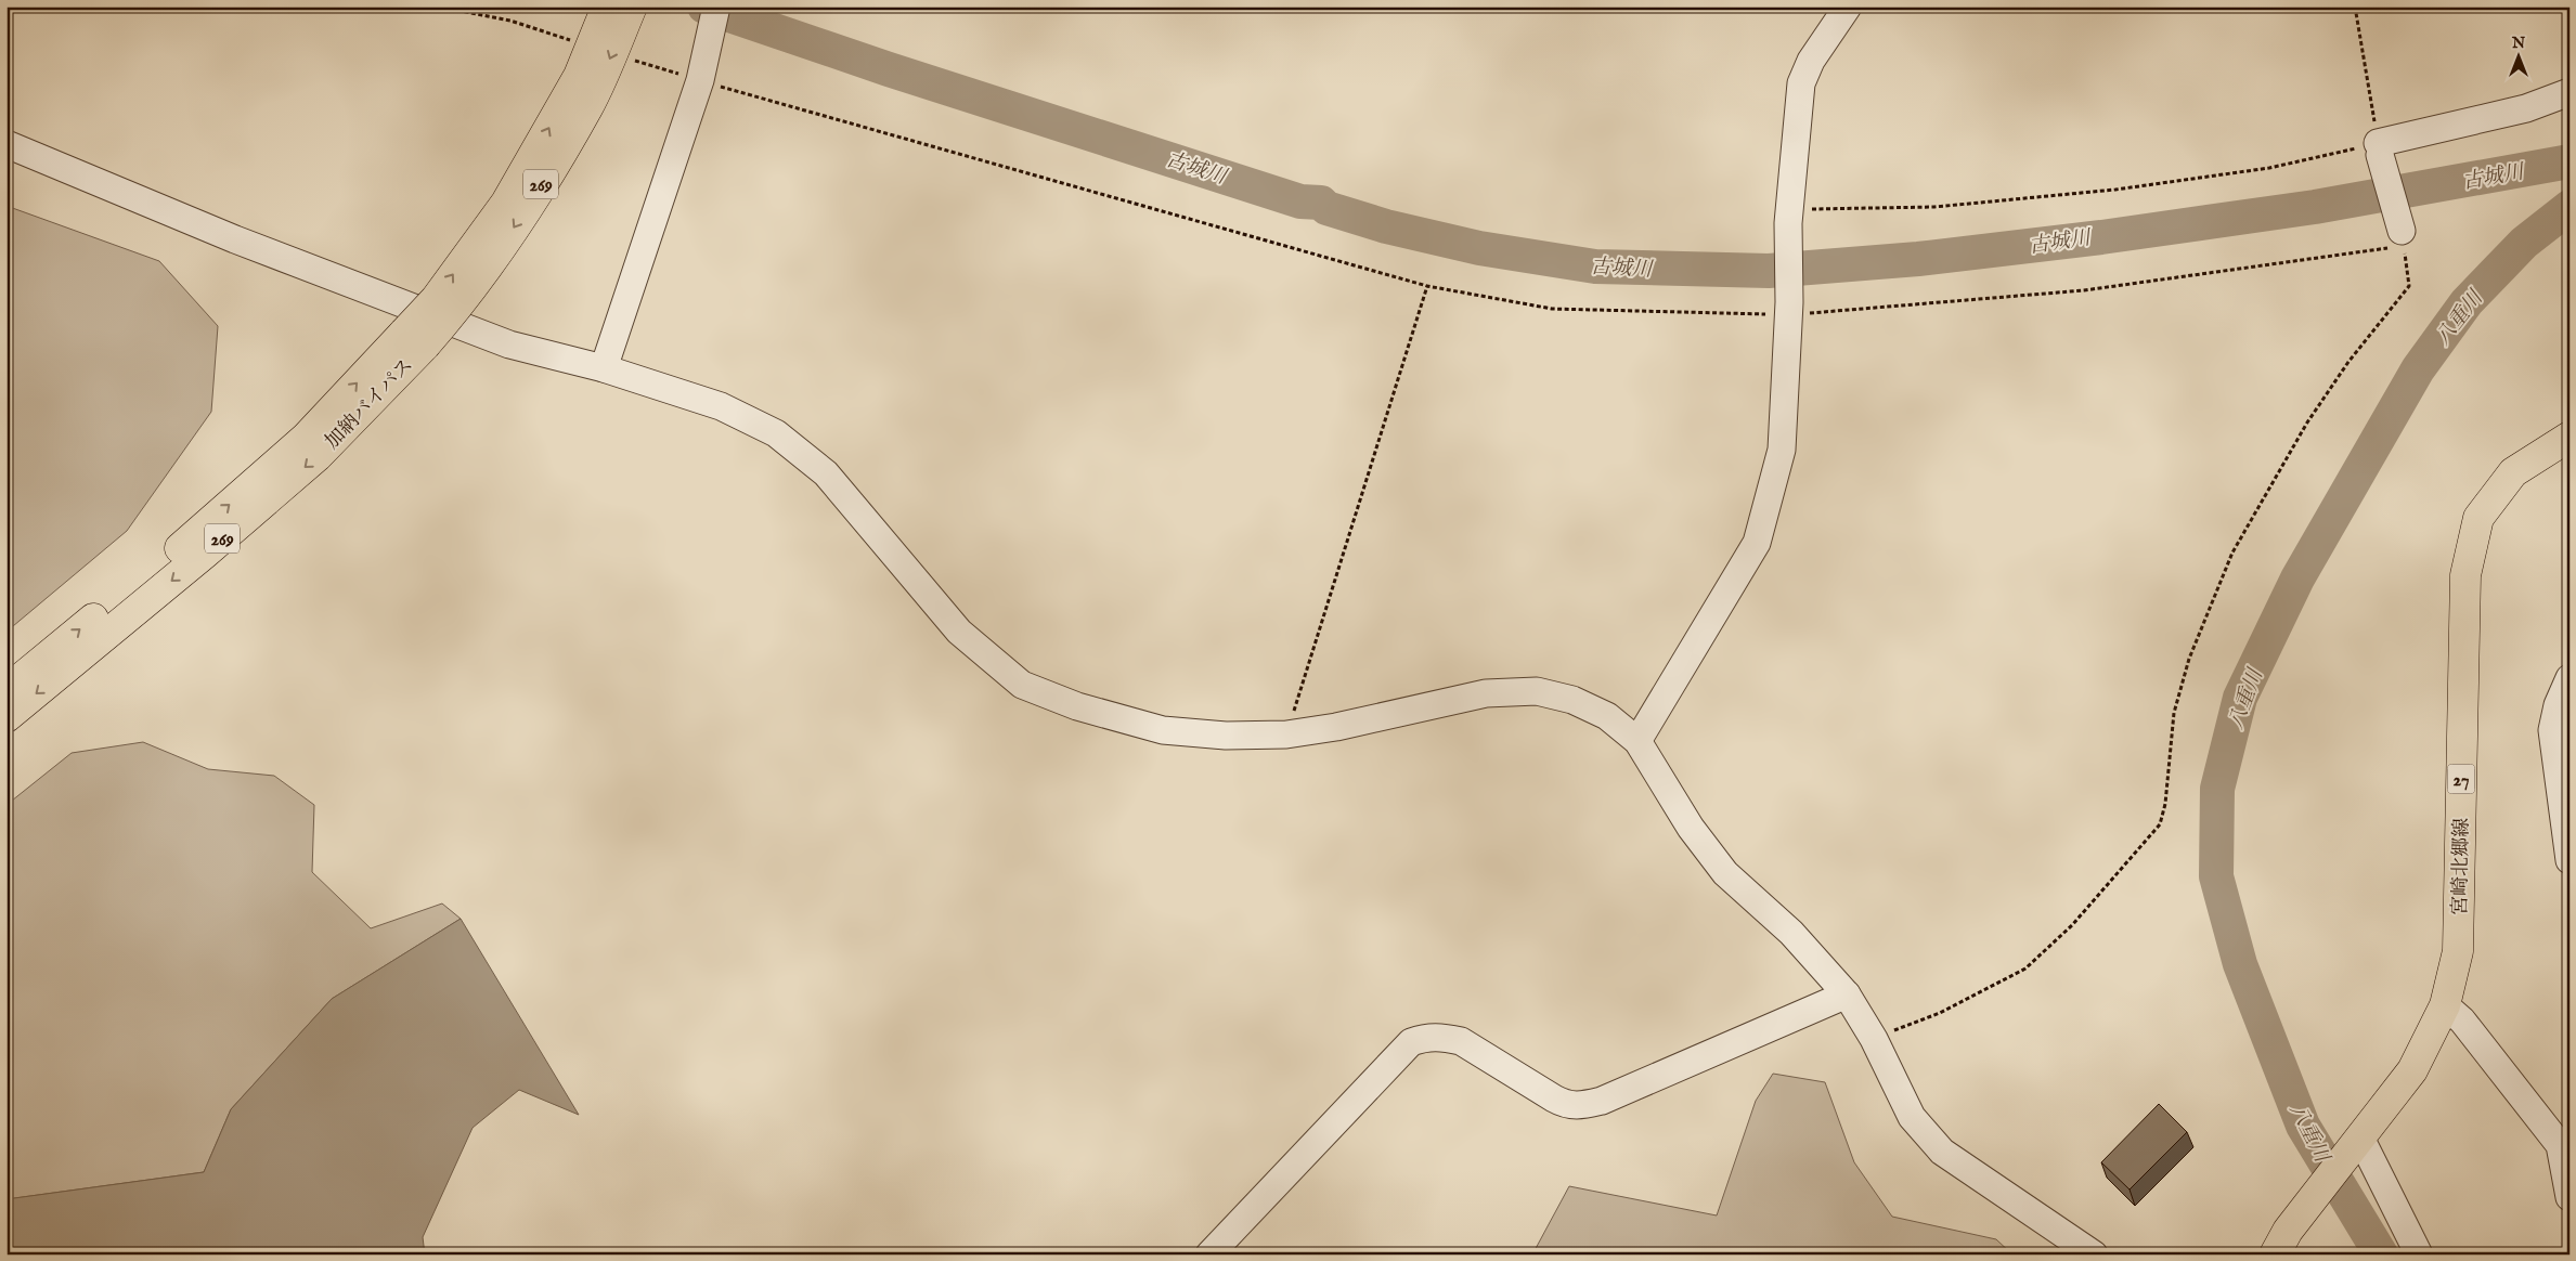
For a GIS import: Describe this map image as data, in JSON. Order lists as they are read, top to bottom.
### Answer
{
  "streets": {
    "main road": [
      "269",
      "加納バイパス",
      "27",
      "宮崎北郷線"
    ]
  },
  "water": ["古城川", "八重川"],
  "north": "top"
}
